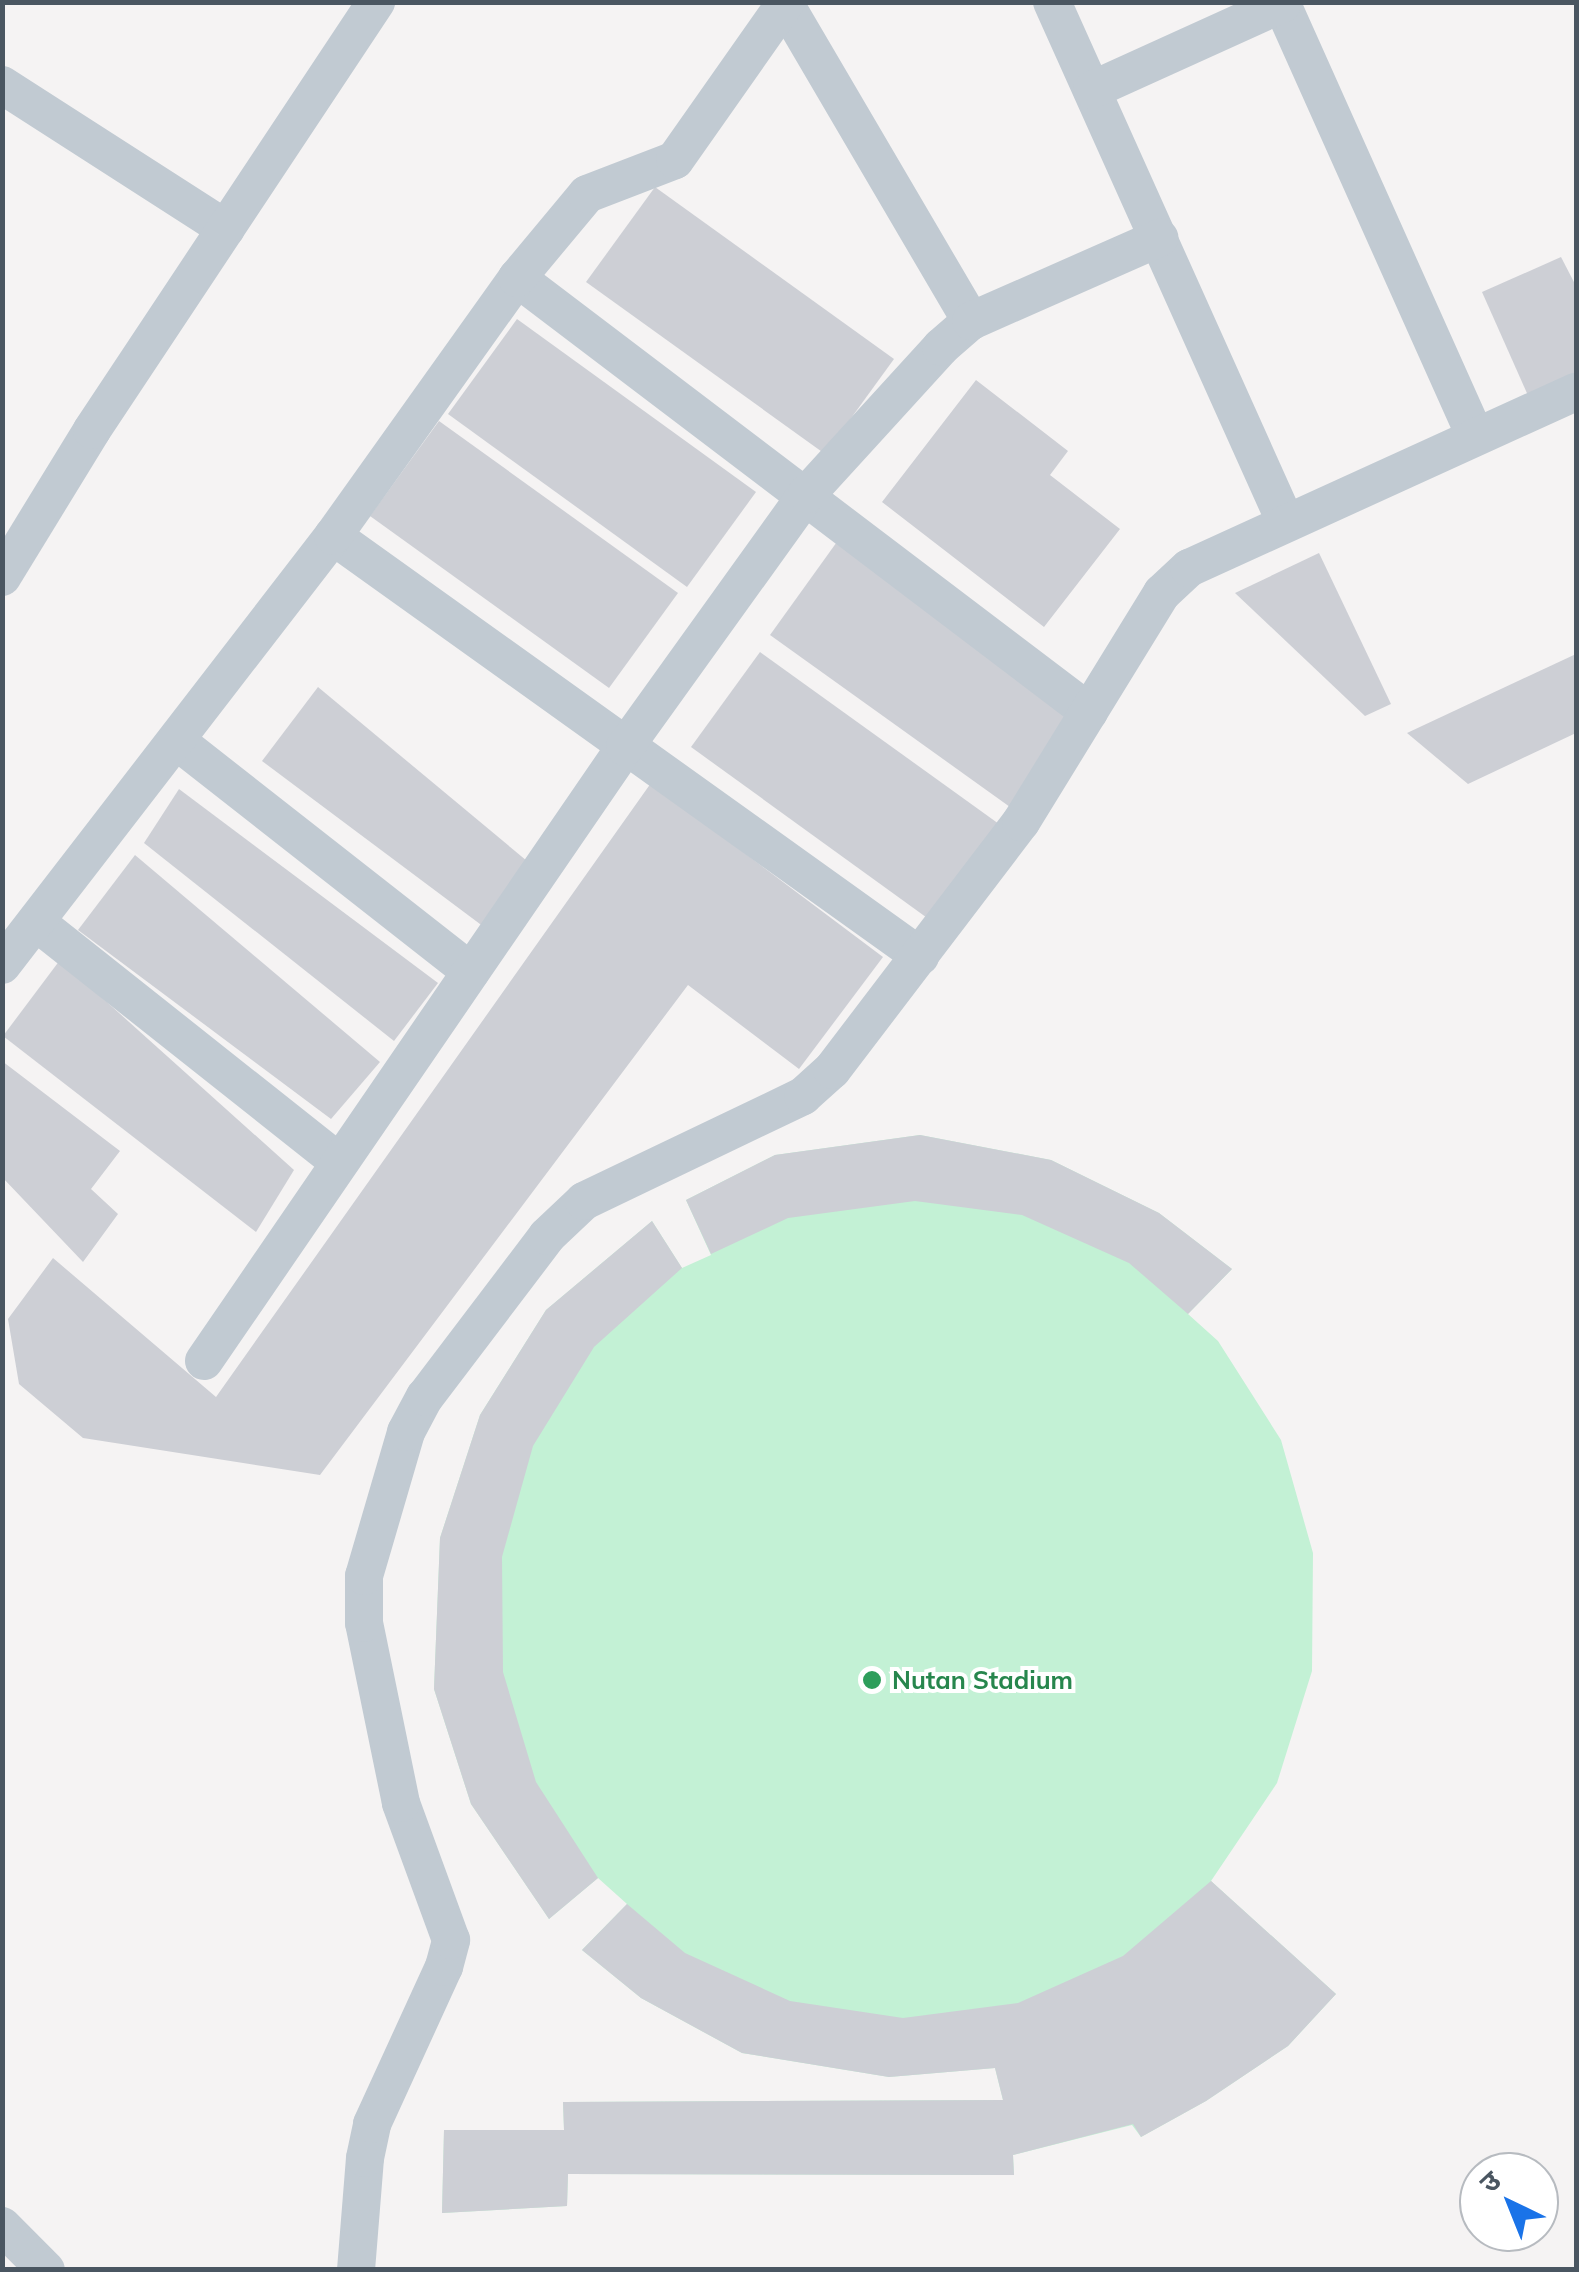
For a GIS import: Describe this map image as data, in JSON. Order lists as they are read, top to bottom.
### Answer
{
  "places": ["Nutan Stadium"],
  "north": "top left"
}
